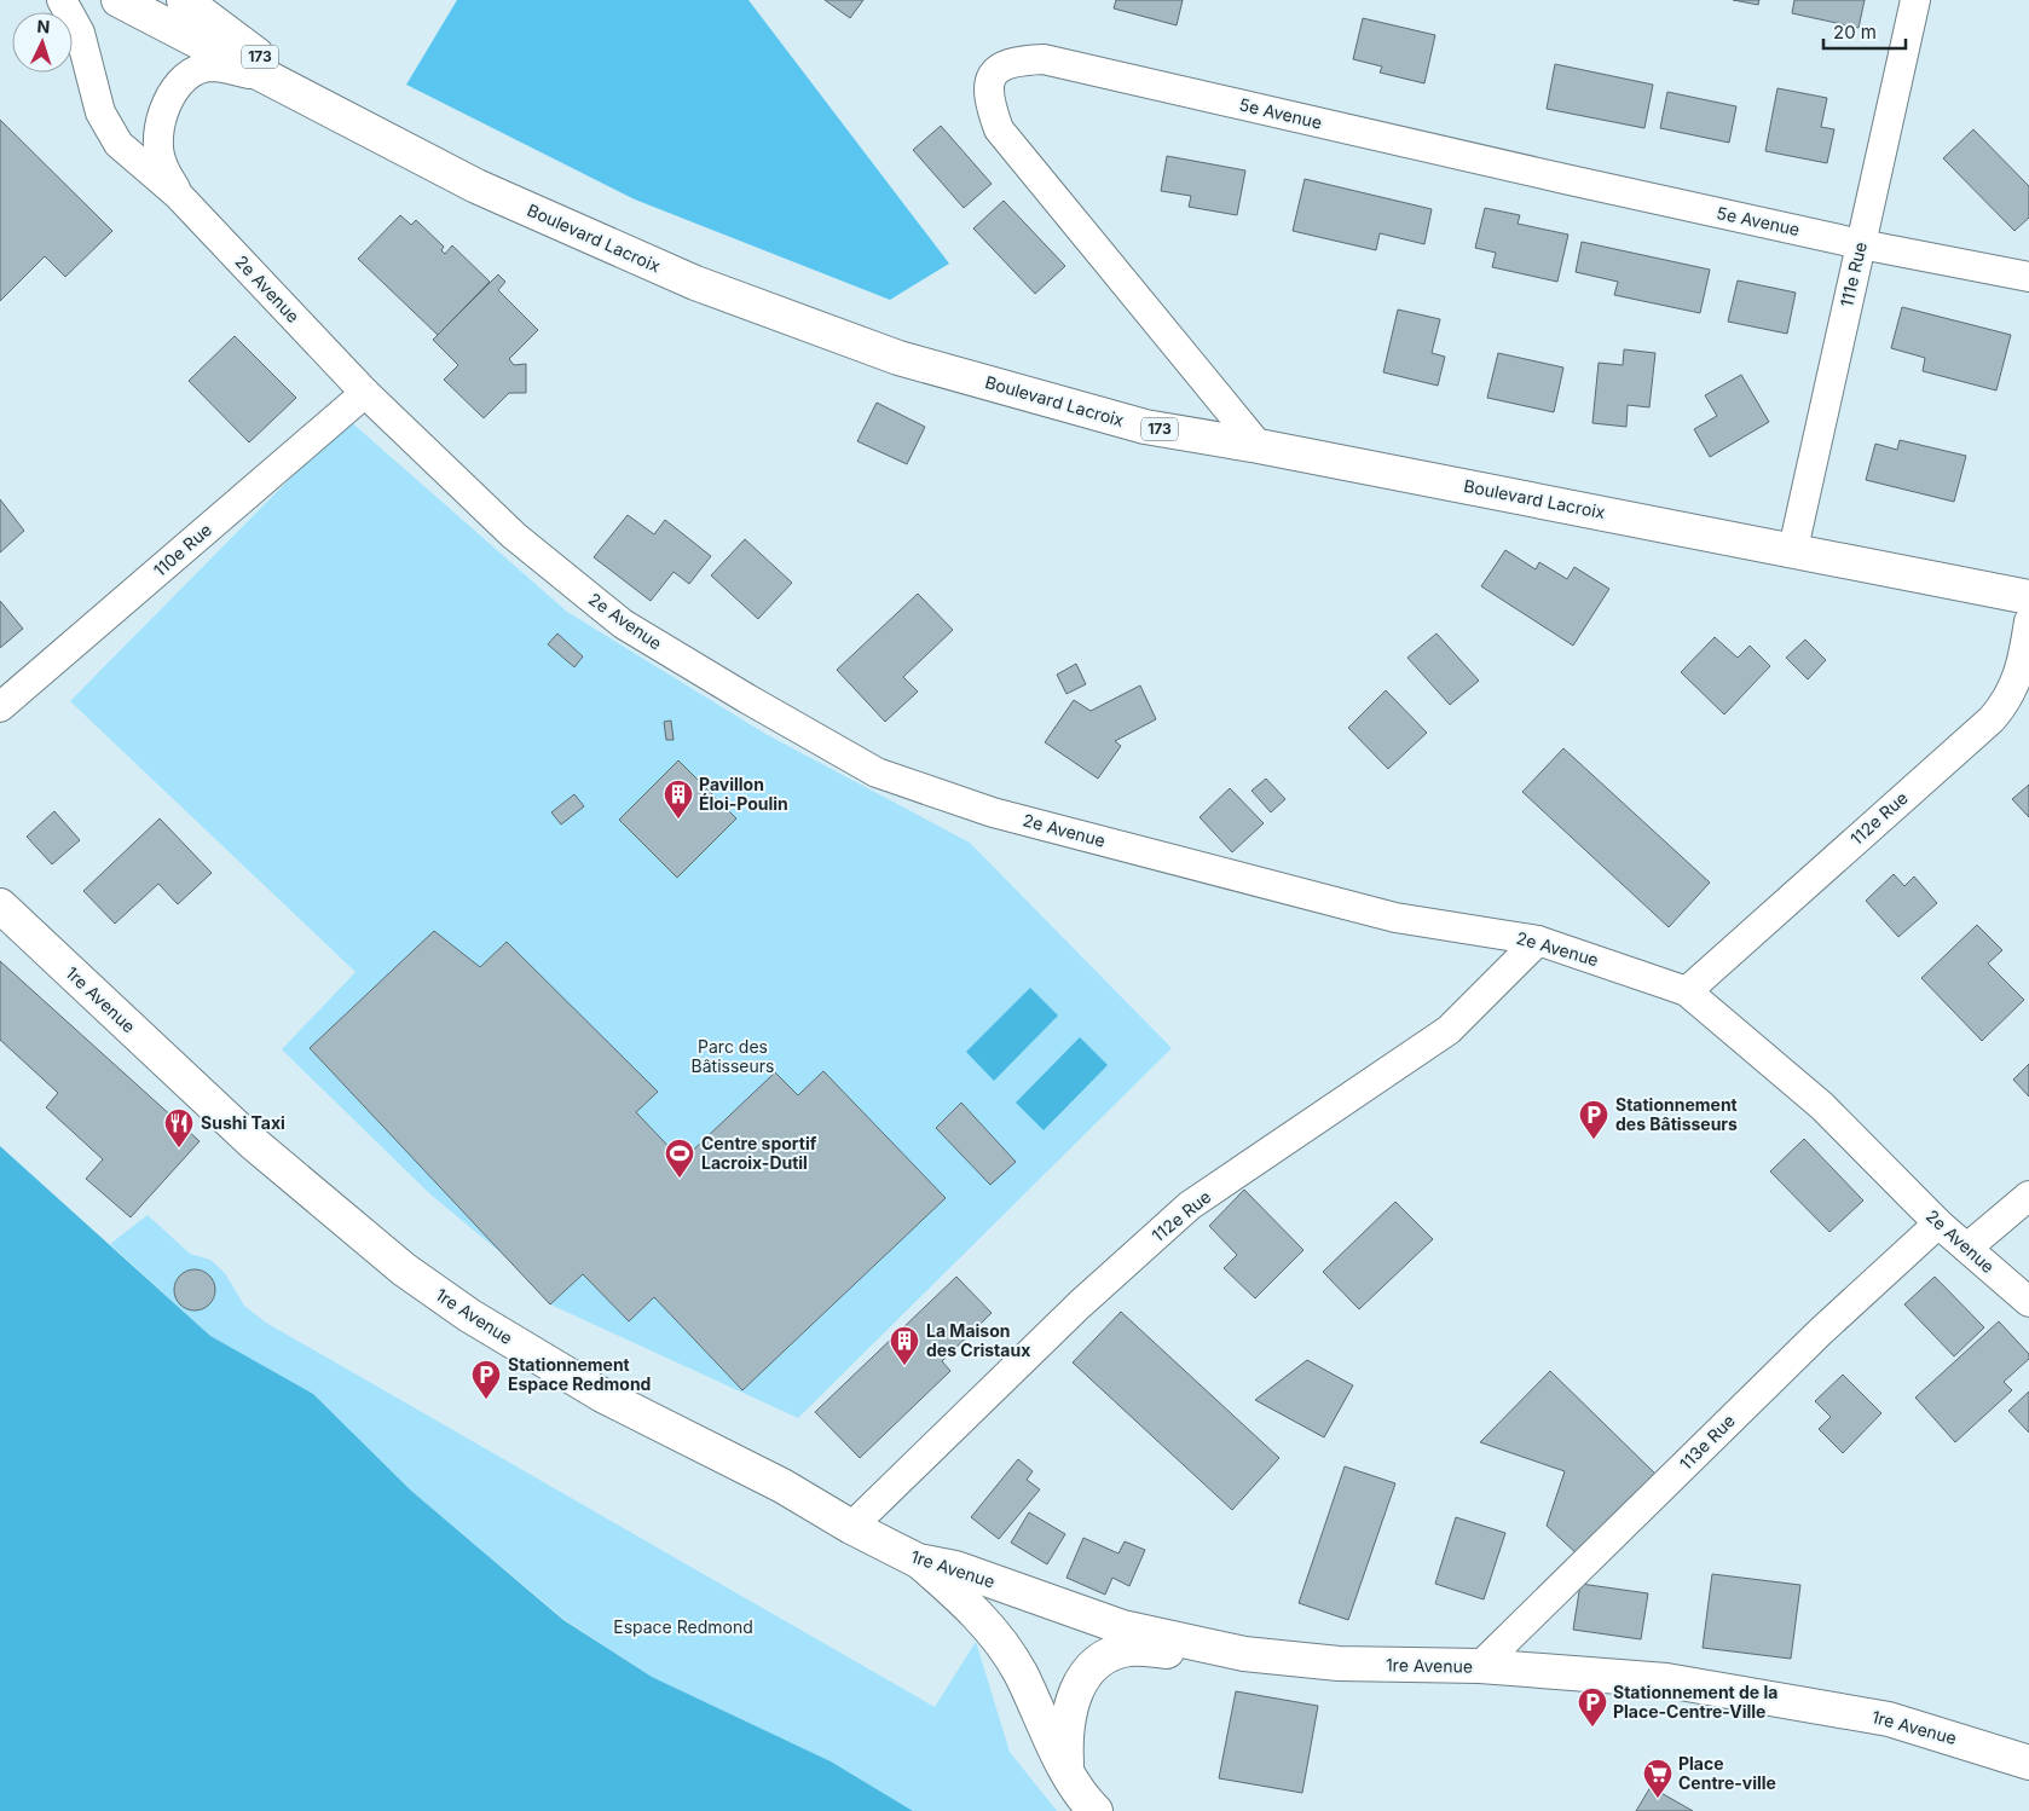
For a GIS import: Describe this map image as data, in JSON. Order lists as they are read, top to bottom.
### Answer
{
  "streets": {
    "street": [
      "173",
      "5e Avenue",
      "Boulevard Lacroix",
      "111e Rue",
      "2e Avenue",
      "110e Rue",
      "112e Rue",
      "1re Avenue",
      "113e Rue"
    ]
  },
  "crossings": [
    ["5e Avenue", "Boulevard Lacroix"],
    ["5e Avenue", "111e Rue"],
    ["Boulevard Lacroix", "111e Rue"],
    ["Boulevard Lacroix", "2e Avenue"],
    ["2e Avenue", "110e Rue"],
    ["2e Avenue", "112e Rue"],
    ["2e Avenue", "113e Rue"],
    ["112e Rue", "1re Avenue"],
    ["1re Avenue", "113e Rue"]
  ],
  "parks": ["Parc des Bâtisseurs", "Espace Redmond"],
  "places": {
    "building": ["Pavillon Éloi-Poulin", "La Maison des Cristaux"],
    "parking": ["Stationnement des Bâtisseurs", "Stationnement Espace Redmond", "Stationnement de la Place-Centre-Ville"],
    "restaurant": ["Sushi Taxi"],
    "sports": ["Centre sportif Lacroix-Dutil"],
    "supermarket": ["Place Centre-ville"]
  },
  "scale_bar": "20 m",
  "north": "top"
}
